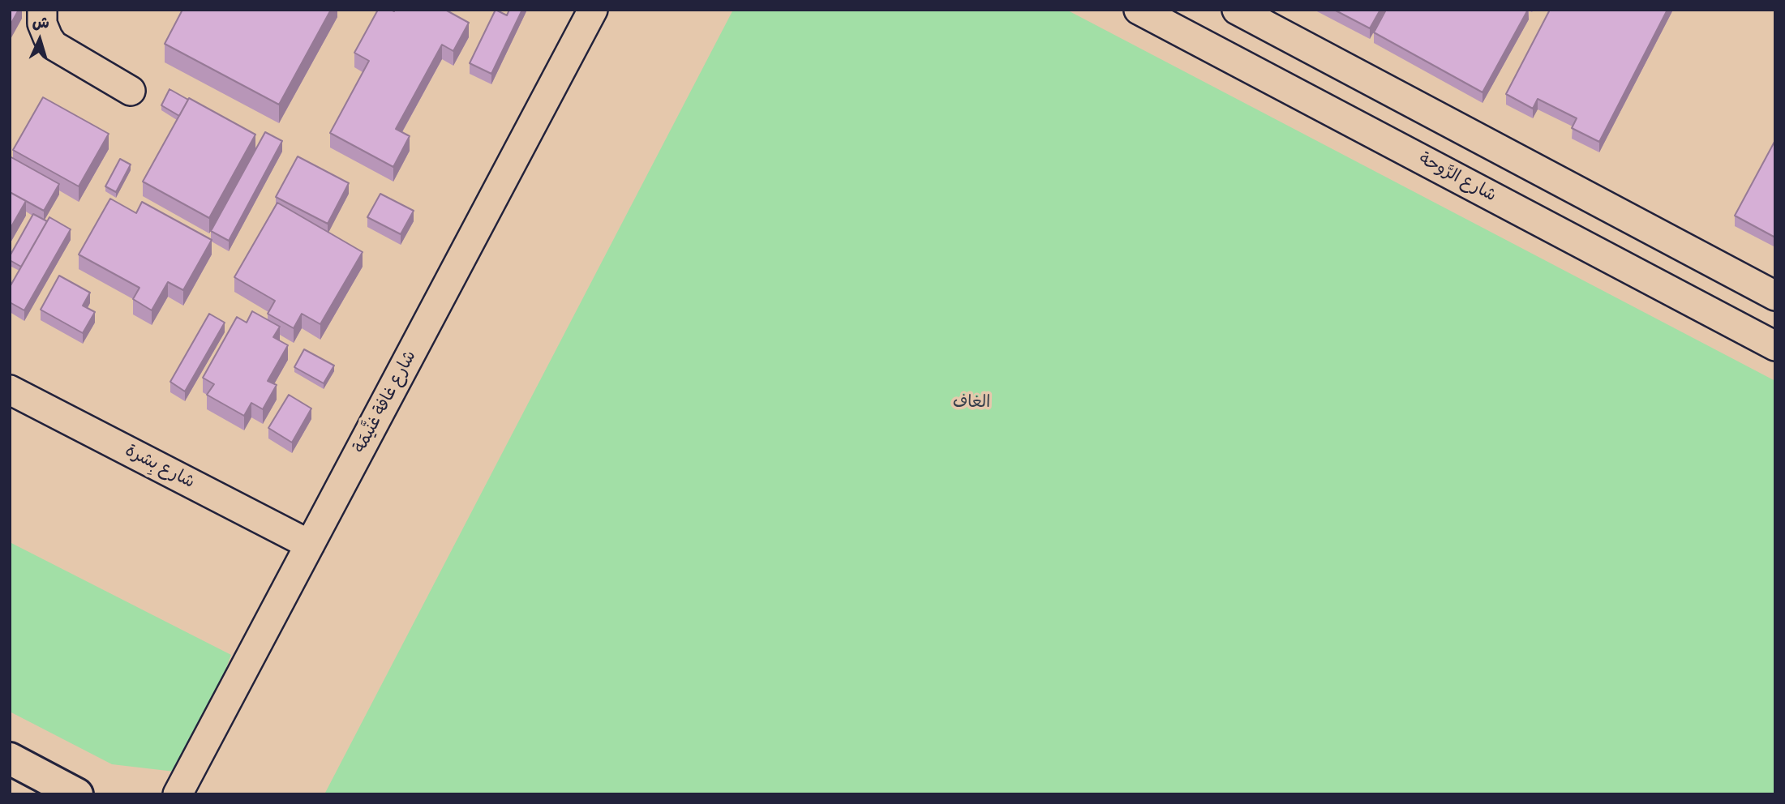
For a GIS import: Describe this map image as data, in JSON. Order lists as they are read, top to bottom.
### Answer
{
  "streets": {
    "street": ["شارع الرَّوحة", "شارع غافة غنَّيمَة", "شارع بِشرة"]
  },
  "crossings": [
    ["شارع غافة غنَّيمَة", "شارع بِشرة"]
  ],
  "parks": ["الغاف"],
  "north": "top"
}
